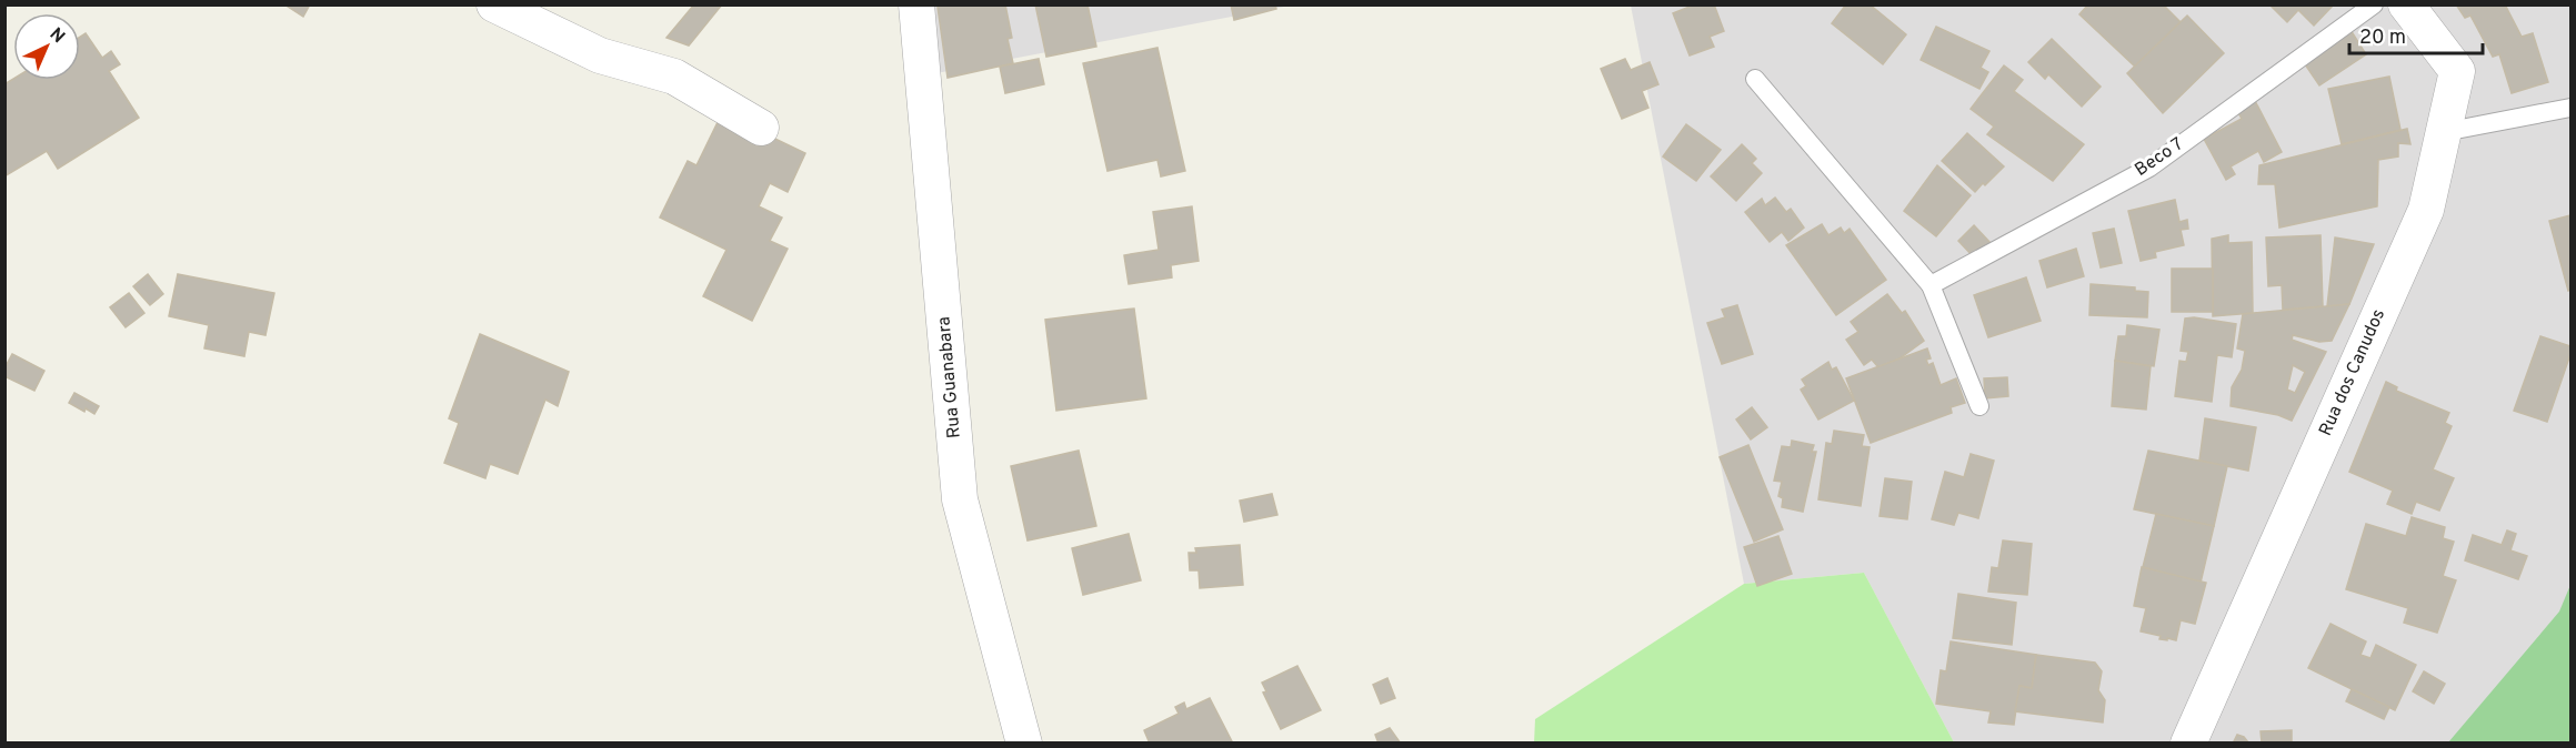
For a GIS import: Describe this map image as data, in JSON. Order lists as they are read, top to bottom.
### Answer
{
  "streets": {
    "street": ["Rua dos Canudos", "Rua Guanabara"],
    "lane": ["Beco 7"]
  },
  "scale_bar": "20 m",
  "north": "top right"
}
